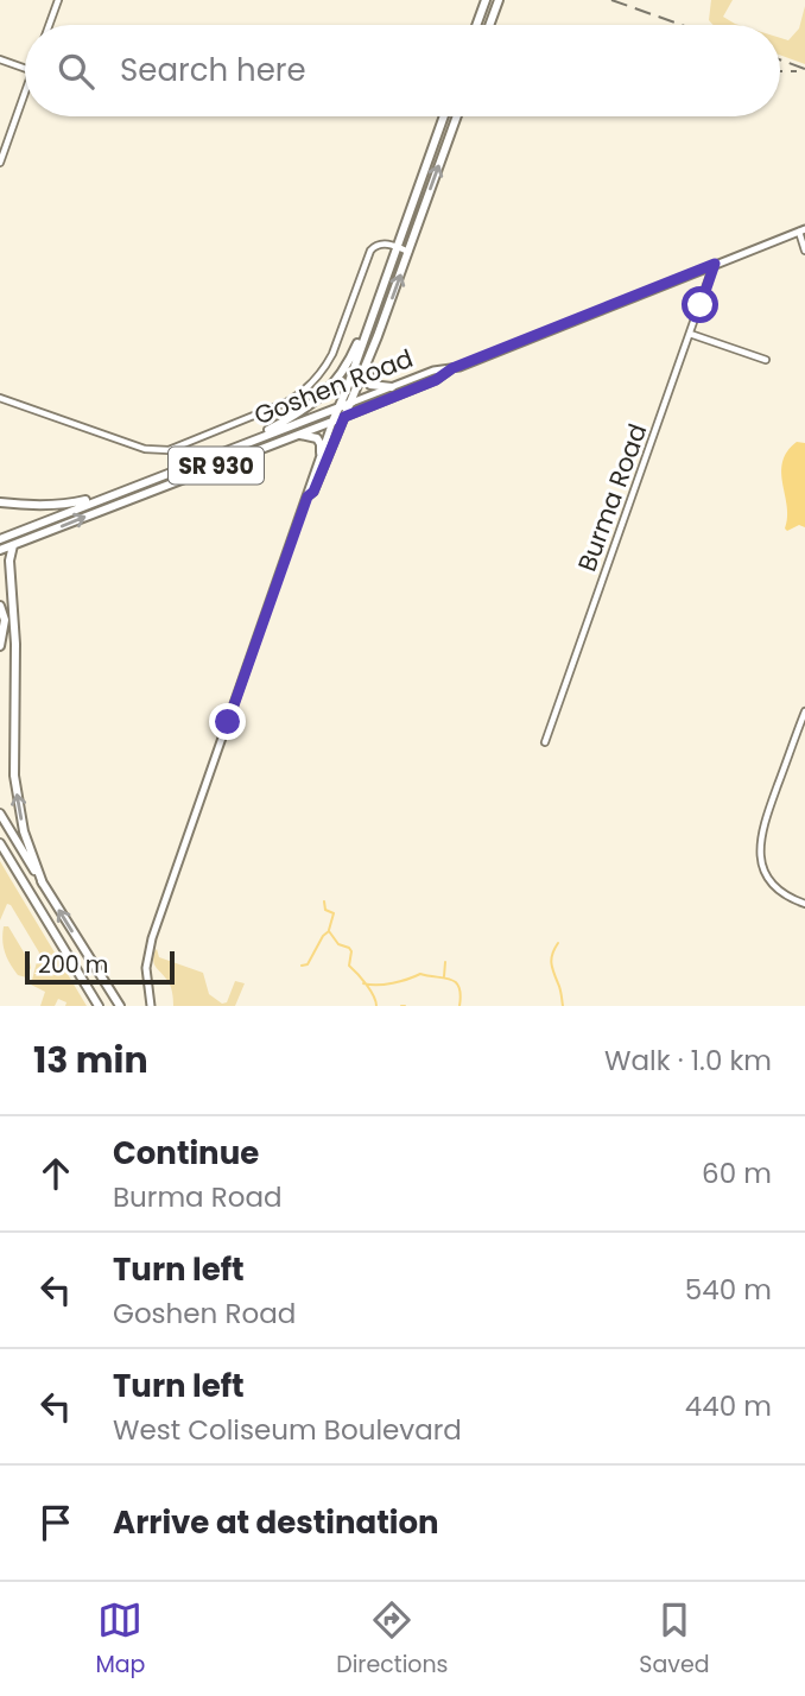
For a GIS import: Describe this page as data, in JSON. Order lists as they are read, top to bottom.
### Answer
{
  "streets": {
    "highway": ["Goshen Road", "SR 930"],
    "street": ["Burma Road"]
  },
  "crossings": [
    ["Goshen Road", "SR 930"],
    ["Goshen Road", "Burma Road"]
  ],
  "scale_bar": "200 m",
  "page": {
    "search": "Search here",
    "scale": "200 m",
    "heading": ["13 min", "Walk · 1.0 km"],
    "list": [
      ["Continue", "Burma Road", "60 m"],
      ["Turn left", "Goshen Road", "540 m"],
      ["Turn left", "West Coliseum Boulevard", "440 m"],
      "Arrive at destination"
    ],
    "nav": ["Map", "Directions", "Saved"]
  }
}
